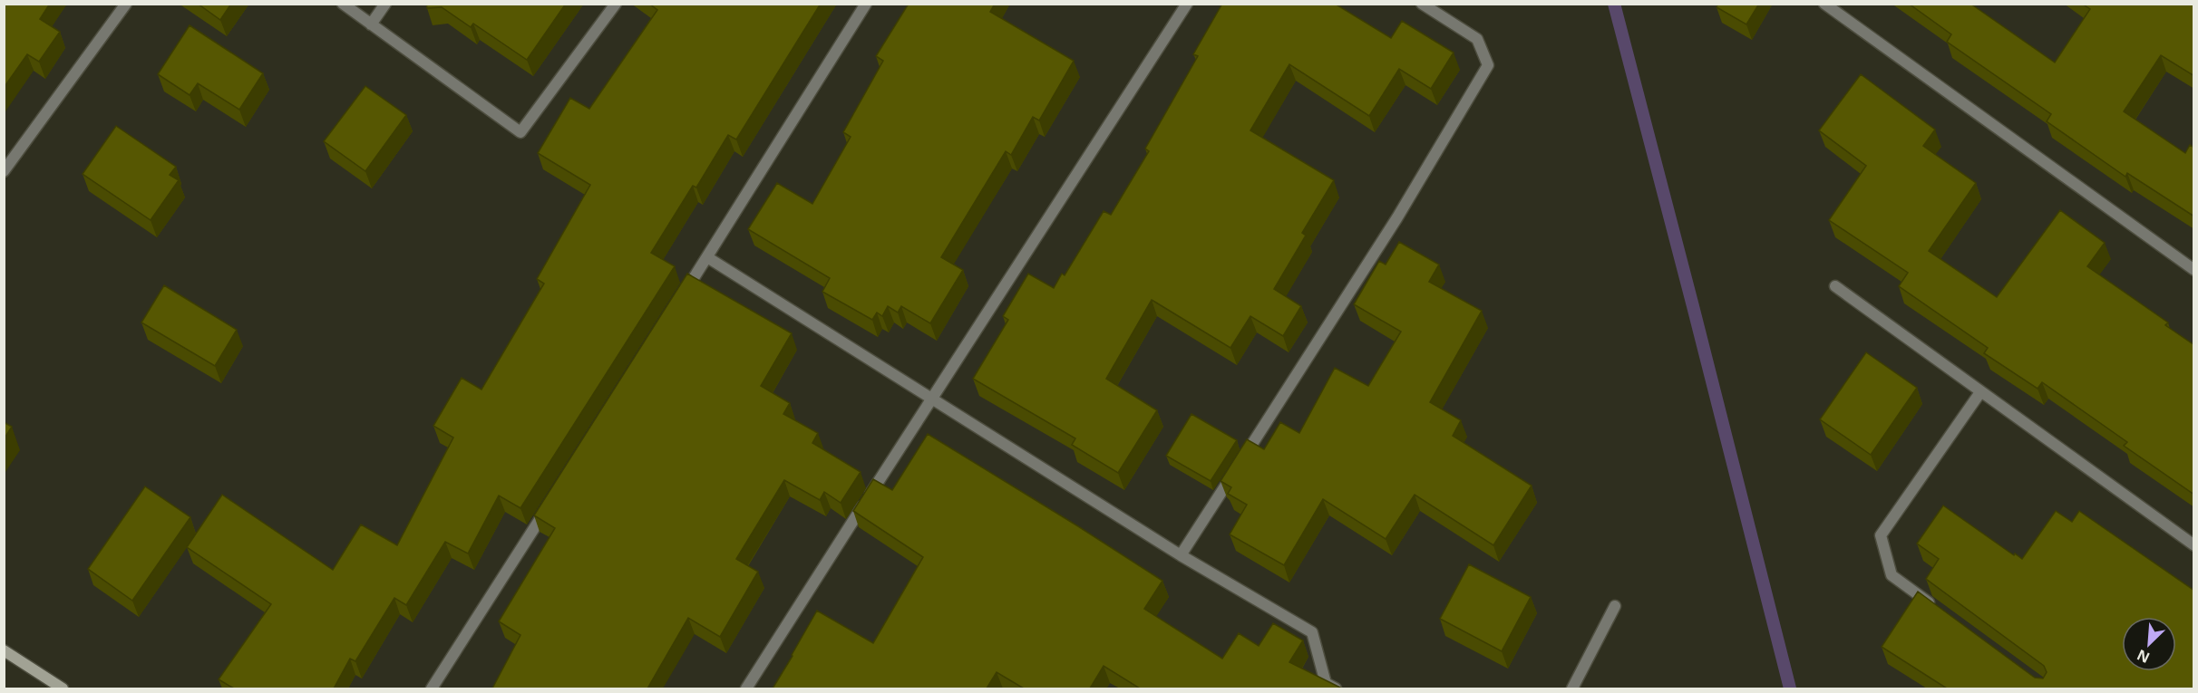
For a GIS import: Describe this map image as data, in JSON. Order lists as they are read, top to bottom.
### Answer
{
  "north": "bottom left"
}
